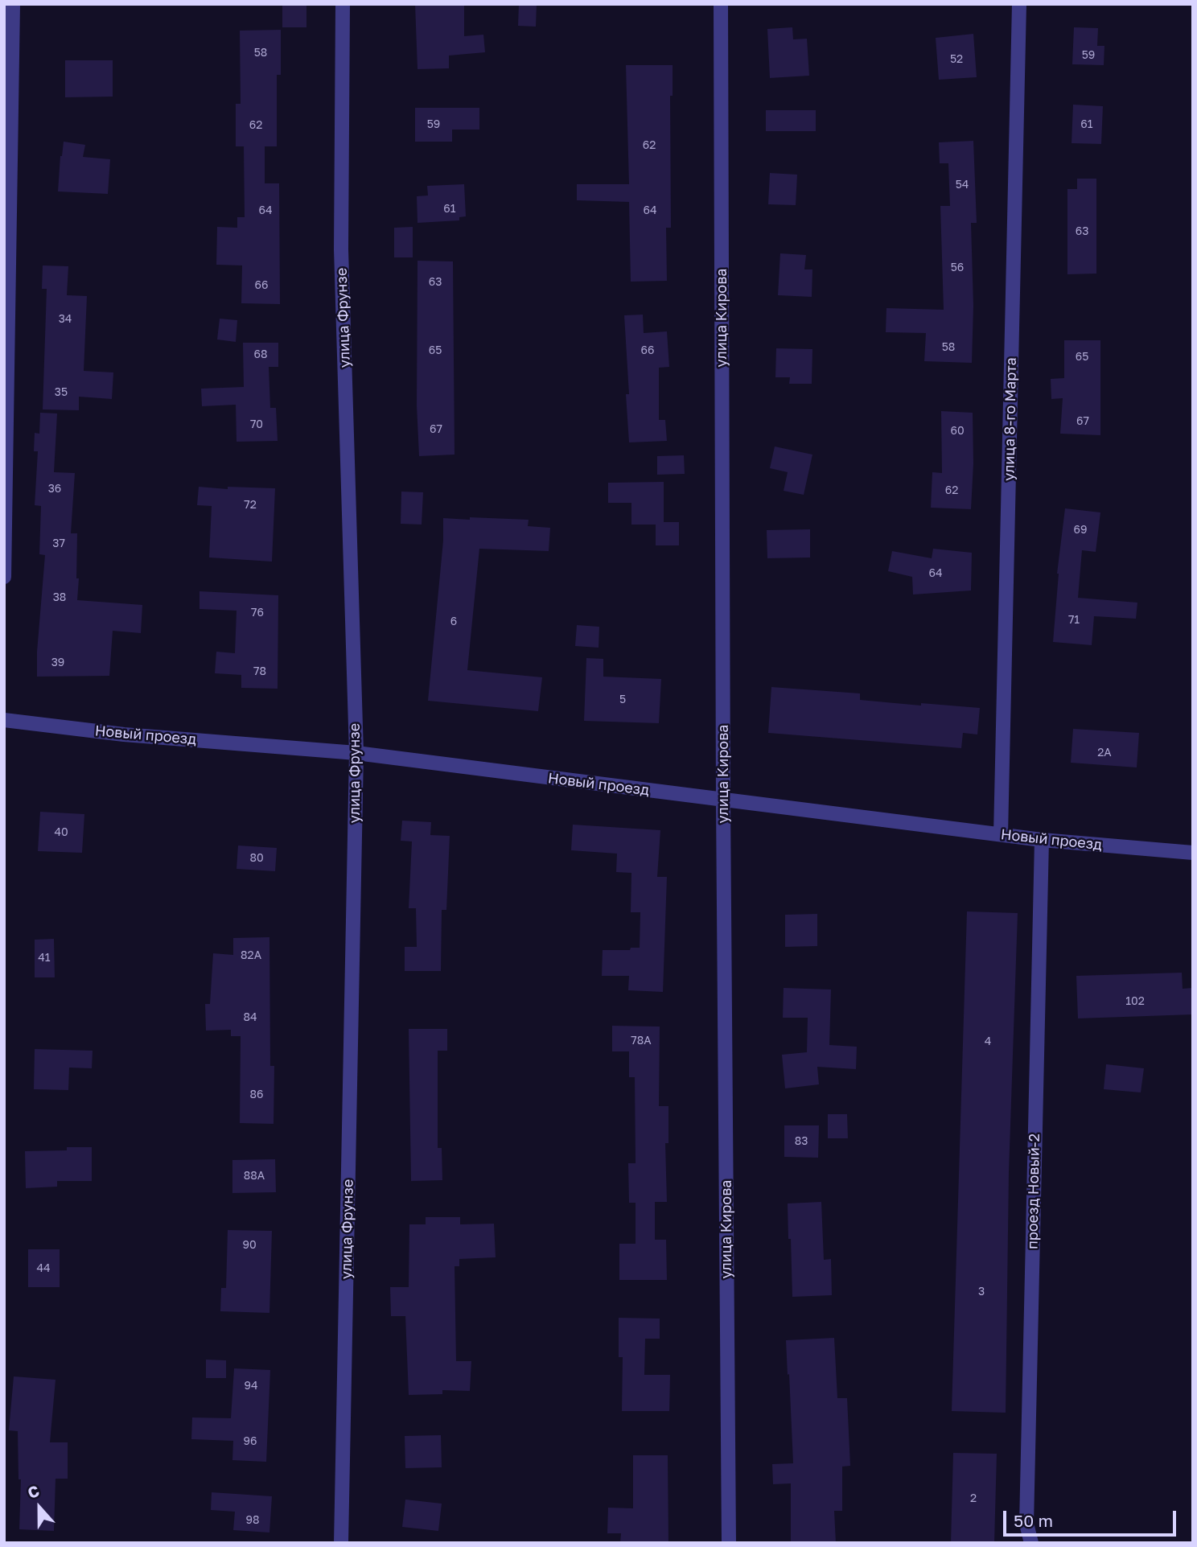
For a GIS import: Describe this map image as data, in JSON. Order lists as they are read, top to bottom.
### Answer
{
  "streets": {
    "street": [
      "улица Фрунзе",
      "улица Кирова",
      "улица 8-го Марта",
      "Новый проезд",
      "проезд Новый-2"
    ]
  },
  "crossings": [
    ["улица Фрунзе", "Новый проезд"],
    ["улица Кирова", "Новый проезд"],
    ["улица 8-го Марта", "Новый проезд"],
    ["Новый проезд", "проезд Новый-2"]
  ],
  "house_numbers": [
    "58",
    "59",
    "52",
    "59",
    "61",
    "62",
    "62",
    "54",
    "61",
    "64",
    "64",
    "63",
    "56",
    "63",
    "66",
    "34",
    "58",
    "65",
    "66",
    "68",
    "65",
    "35",
    "67",
    "70",
    "67",
    "60",
    "36",
    "62",
    "72",
    "69",
    "37",
    "64",
    "38",
    "76",
    "71",
    "6",
    "39",
    "78",
    "5",
    "2А",
    "40",
    "80",
    "82А",
    "41",
    "102",
    "84",
    "78А",
    "4",
    "86",
    "83",
    "88А",
    "90",
    "44",
    "3",
    "94",
    "96",
    "2",
    "98"
  ],
  "scale_bar": "50 m",
  "north": "top"
}
